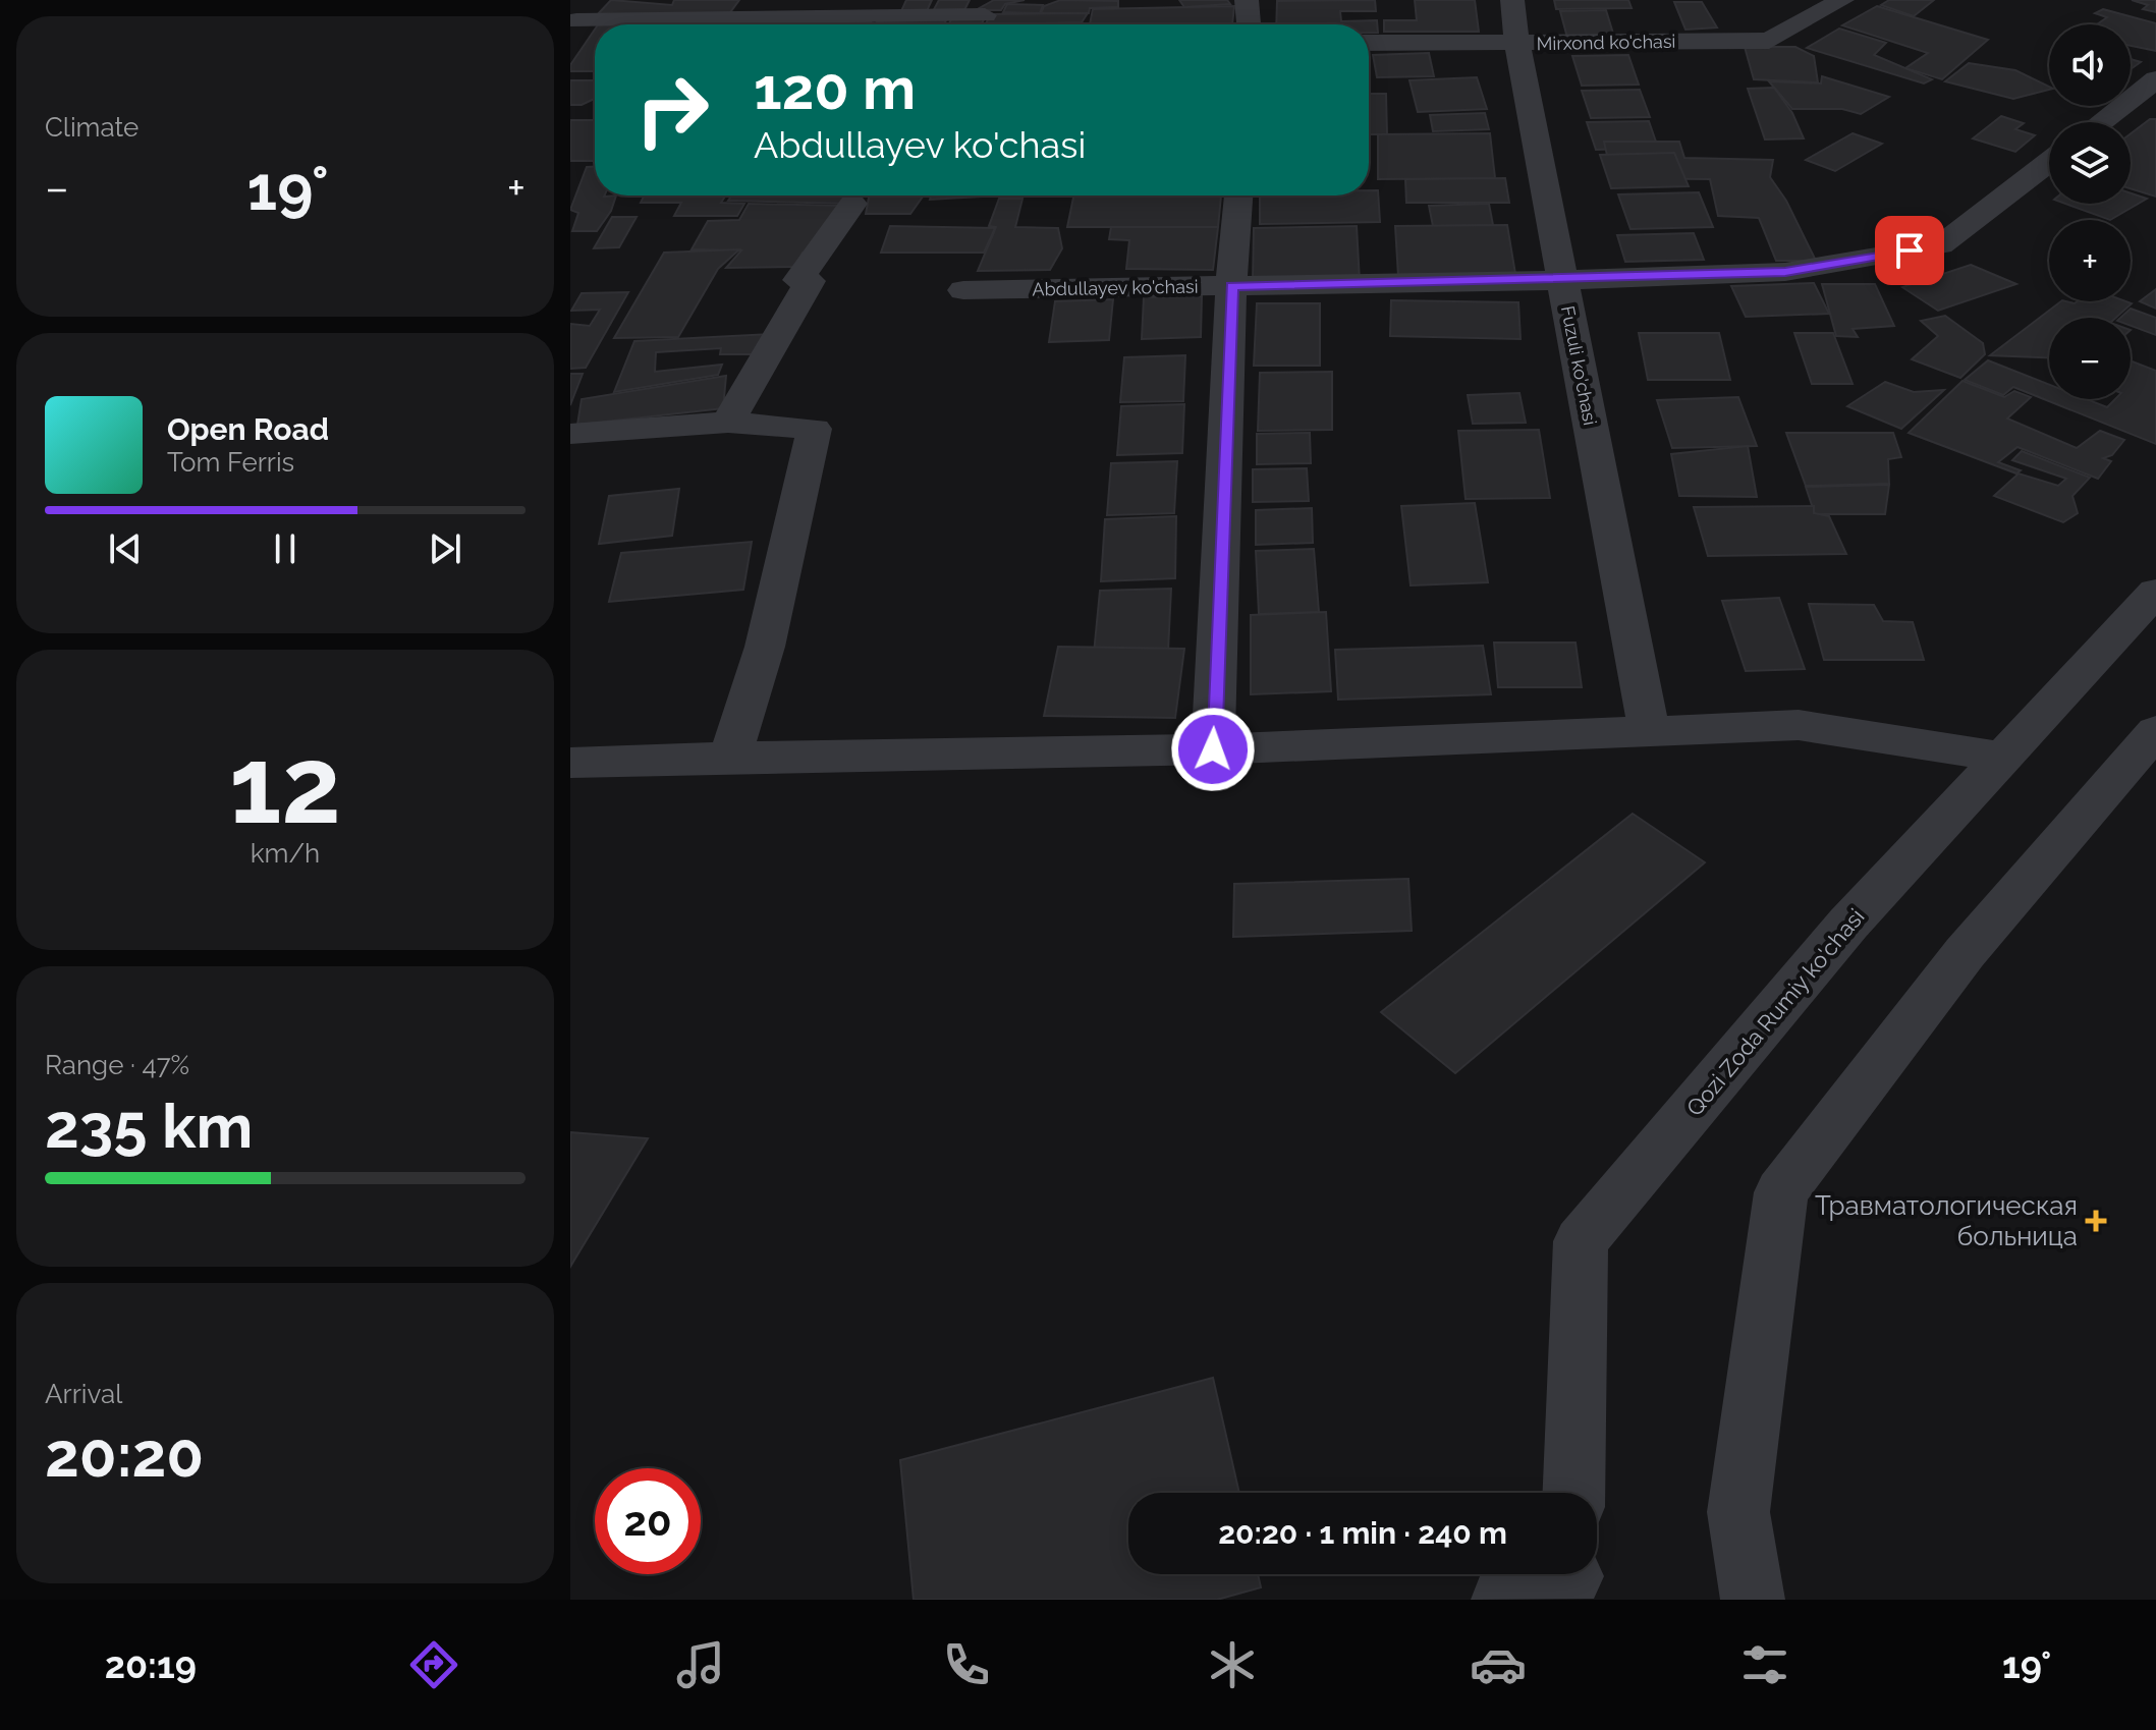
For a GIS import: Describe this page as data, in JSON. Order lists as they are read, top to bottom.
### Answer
{
  "streets": {
    "street": [
      "Mirxond ko'chasi",
      "Abdullayev ko'chasi",
      "Fuzuli ko'chasi",
      "Qozi Zoda Rumiy ko'chasi"
    ]
  },
  "crossings": [
    ["Mirxond ko'chasi", "Fuzuli ko'chasi"],
    ["Abdullayev ko'chasi", "Fuzuli ko'chasi"]
  ],
  "places": {
    "health": ["Травматологическая больница"]
  },
  "page": {
    "tile": [
      "Climate",
      ["12", "km/h"],
      ["Range · 47%", "235 km"],
      ["Arrival", "20:20"]
    ],
    "map_buttons": ["+", "−"],
    "turn": ["120 m", "Abdullayev ko'chasi"],
    "heat": ["−", "19°", "+"],
    "song": ["Open Road", "Tom Ferris"],
    "limit": "20",
    "trip": "20:20 · 1 min · 240 m",
    "tabs": ["20:19", "19°"]
  }
}
